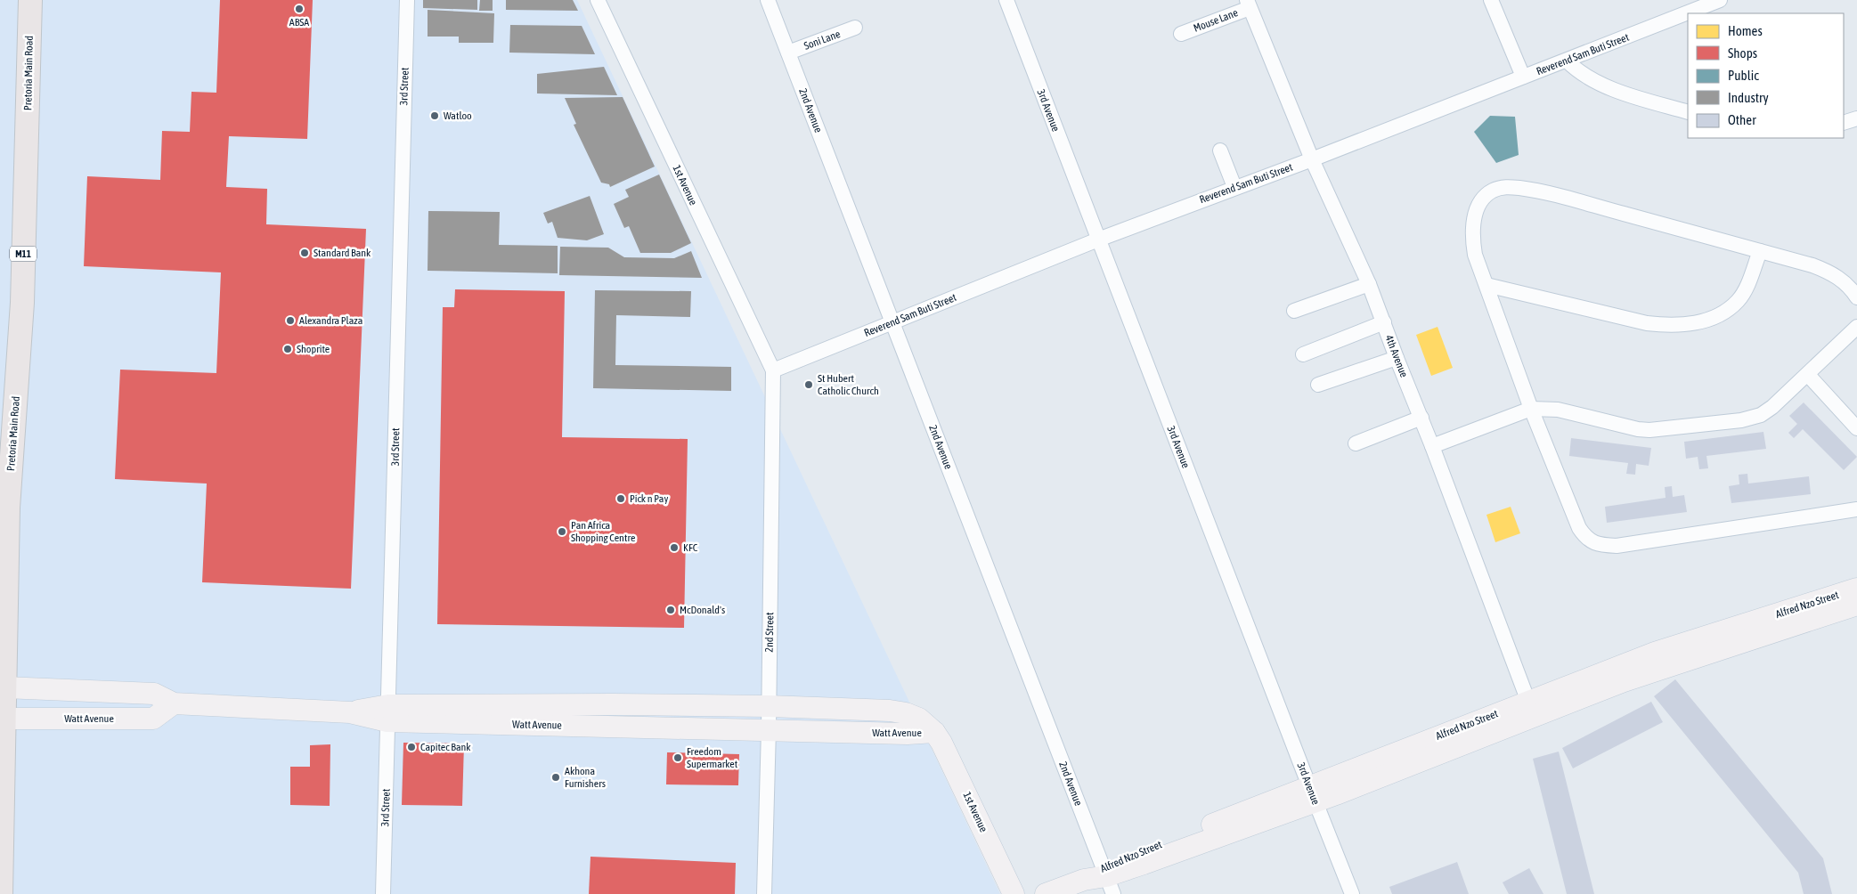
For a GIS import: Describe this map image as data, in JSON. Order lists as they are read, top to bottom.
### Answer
{
  "streets": {
    "main road": ["Pretoria Main Road", "M11"],
    "street": [
      "Mouse Lane",
      "Soni Lane",
      "Reverend Sam Buti Street",
      "3rd Street",
      "2nd Avenue",
      "3rd Avenue",
      "1st Avenue",
      "4th Avenue",
      "Alfred Nzo Street",
      "2nd Street",
      "Watt Avenue"
    ]
  },
  "crossings": [
    ["Mouse Lane", "4th Avenue"],
    ["Soni Lane", "2nd Avenue"],
    ["Reverend Sam Buti Street", "2nd Avenue"],
    ["Reverend Sam Buti Street", "3rd Avenue"],
    ["Reverend Sam Buti Street", "1st Avenue"],
    ["Reverend Sam Buti Street", "4th Avenue"],
    ["Reverend Sam Buti Street", "2nd Street"],
    ["Pretoria Main Road", "Watt Avenue"],
    ["3rd Street", "Watt Avenue"],
    ["2nd Avenue", "Alfred Nzo Street"],
    ["3rd Avenue", "Alfred Nzo Street"],
    ["1st Avenue", "2nd Street"],
    ["1st Avenue", "Watt Avenue"],
    ["4th Avenue", "Alfred Nzo Street"],
    ["2nd Street", "Watt Avenue"]
  ],
  "places": [
    "ABSA",
    "Watloo",
    "Standard Bank",
    "Alexandra Plaza",
    "Shoprite",
    "St Hubert Catholic Church",
    "Pick n Pay",
    "Pan Africa Shopping Centre",
    "KFC",
    "McDonald's",
    "Capitec Bank",
    "Freedom Supermarket",
    "Akhona Furnishers"
  ],
  "legend": [
    "Homes",
    "Shops",
    "Public",
    "Industry",
    "Other"
  ]
}
